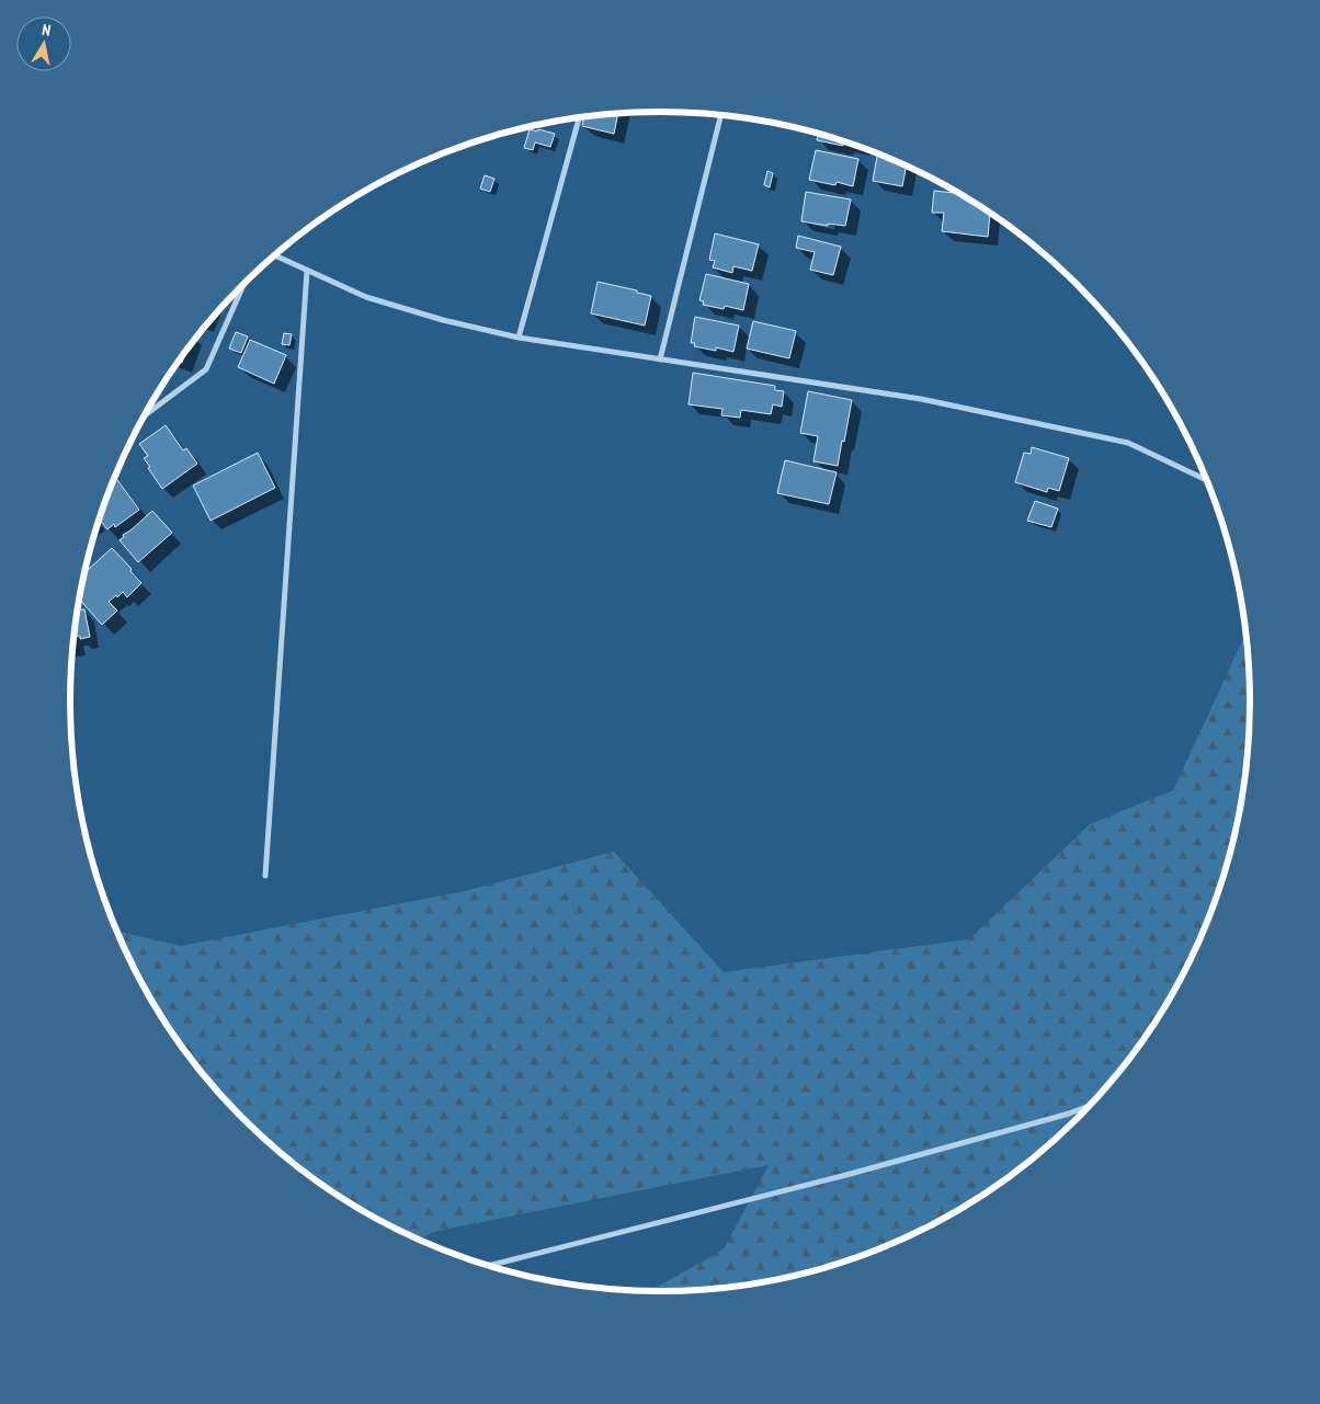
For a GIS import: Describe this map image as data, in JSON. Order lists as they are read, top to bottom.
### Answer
{
  "north": "top"
}
